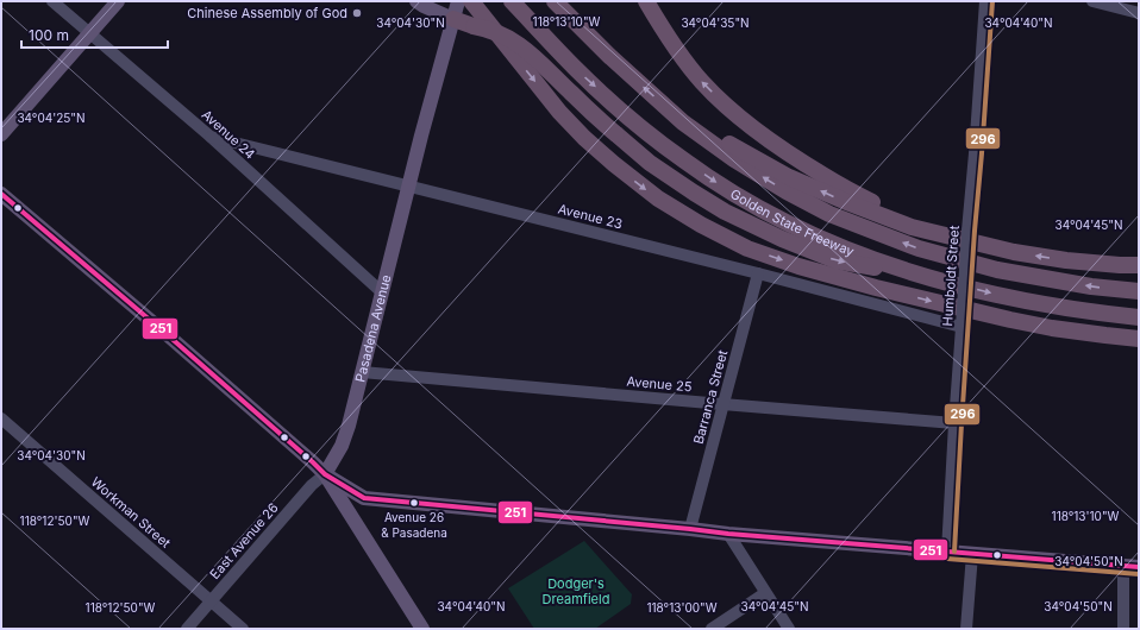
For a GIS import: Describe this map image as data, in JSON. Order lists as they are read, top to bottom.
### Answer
{
  "streets": {
    "highway": ["Golden State Freeway"],
    "main road": ["Pasadena Avenue"],
    "street": [
      "Avenue 24",
      "Avenue 23",
      "Humboldt Street",
      "Avenue 25",
      "Barranca Street",
      "Workman Street",
      "East Avenue 26"
    ]
  },
  "crossings": [
    ["Avenue 24", "Avenue 23"],
    ["Avenue 24", "Pasadena Avenue"],
    ["Avenue 23", "Humboldt Street"],
    ["Avenue 23", "Pasadena Avenue"],
    ["Avenue 23", "Barranca Street"],
    ["Humboldt Street", "Avenue 25"],
    ["Pasadena Avenue", "Avenue 25"],
    ["Pasadena Avenue", "East Avenue 26"],
    ["Avenue 25", "Barranca Street"],
    ["Workman Street", "East Avenue 26"]
  ],
  "parks": ["Dodger's Dreamfield"],
  "places": ["Chinese Assembly of God", "Avenue 26 & Pasadena"],
  "lines": ["transit line 296", "transit line 251"],
  "scale_bar": "100 m",
  "coordinates": [
    "118°13'10\"W",
    "34°04'35\"N",
    "34°04'40\"N",
    "34°04'30\"N",
    "34°04'25\"N",
    "34°04'45\"N",
    "118°12'50\"W",
    "34°04'50\"N",
    "118°13'00\"W"
  ]
}
